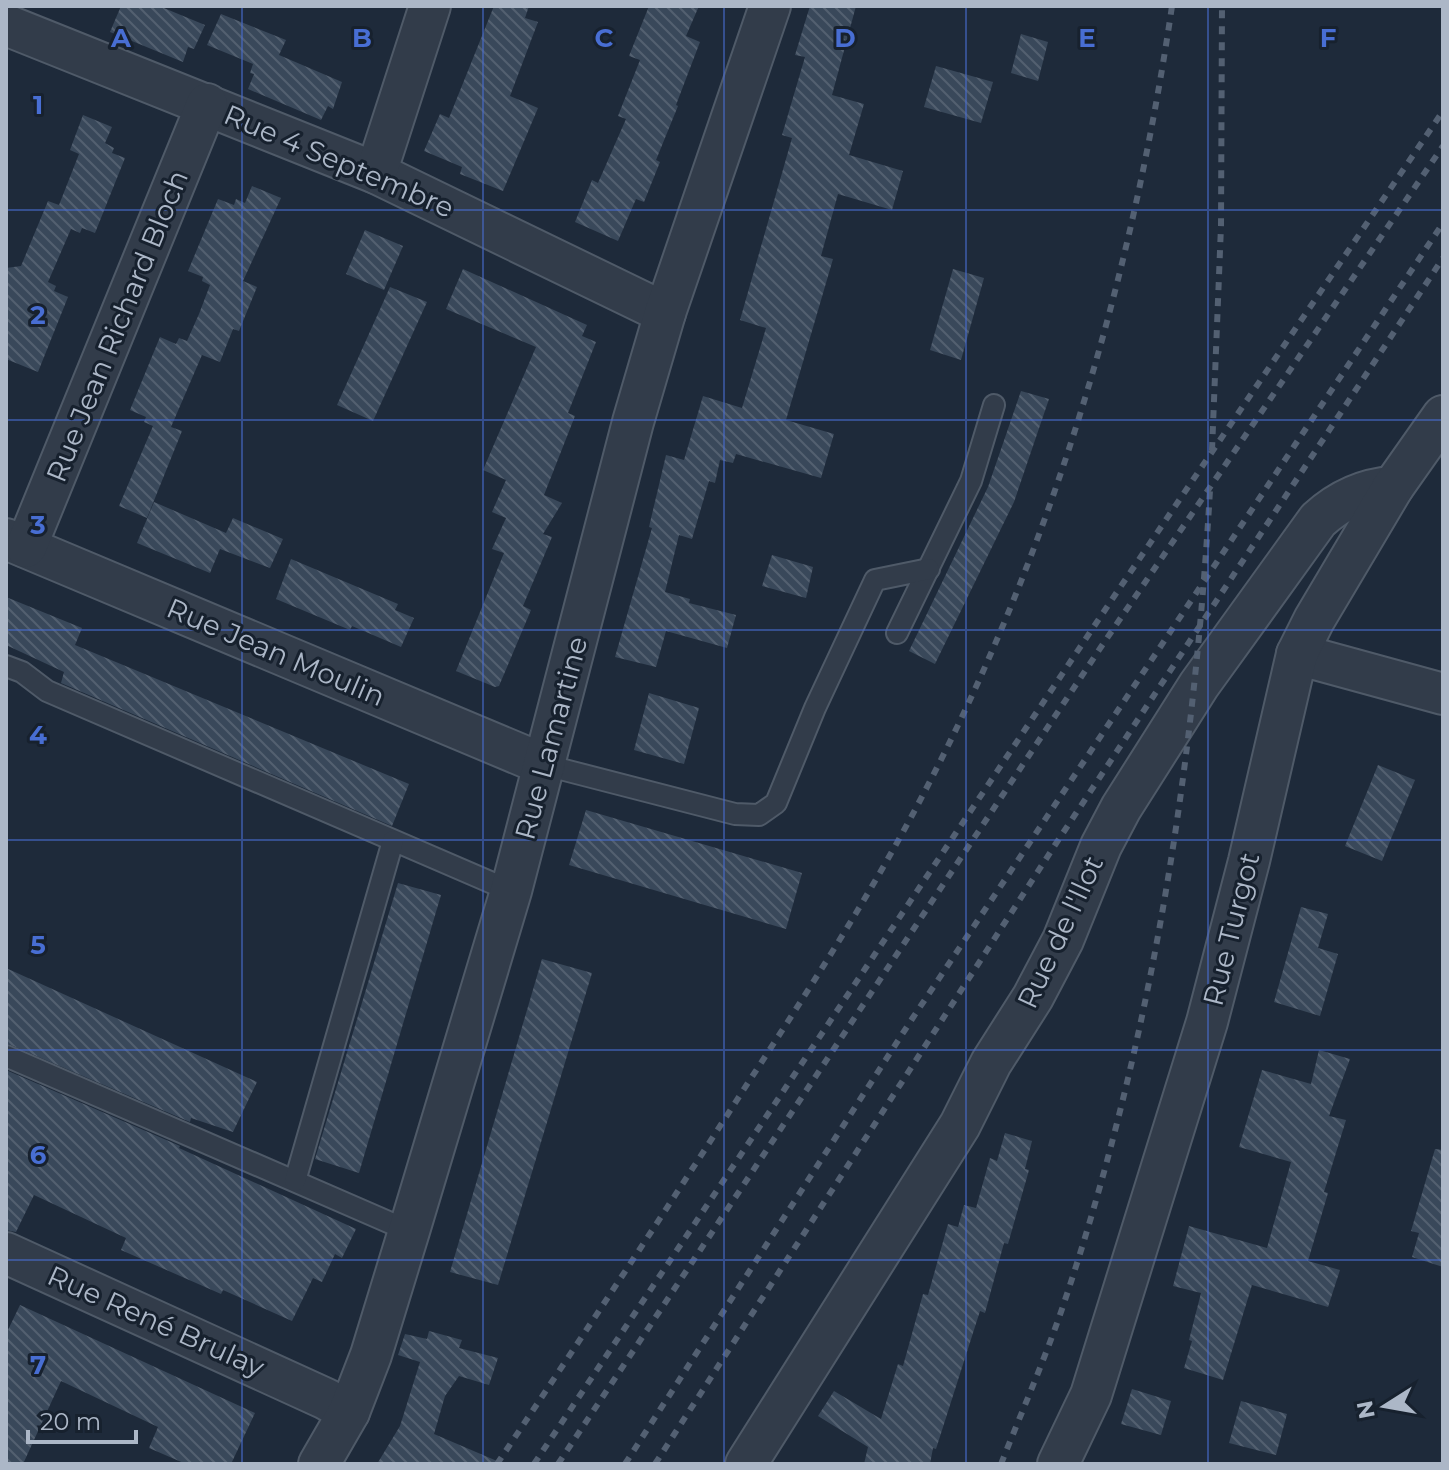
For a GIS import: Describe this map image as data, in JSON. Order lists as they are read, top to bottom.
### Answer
{
  "streets": {
    "street": [
      "Rue 4 Septembre",
      "Rue Jean Richard Bloch",
      "Rue Jean Moulin",
      "Rue Lamartine",
      "Rue Turgot",
      "Rue de l'Ilot",
      "Rue René Brulay"
    ]
  },
  "crossings": [
    ["Rue 4 Septembre", "Rue Jean Richard Bloch"],
    ["Rue 4 Septembre", "Rue Lamartine"],
    ["Rue Jean Richard Bloch", "Rue Jean Moulin"],
    ["Rue Jean Moulin", "Rue Lamartine"],
    ["Rue Lamartine", "Rue René Brulay"],
    ["Rue Turgot", "Rue de l'Ilot"]
  ],
  "scale_bar": "20 m",
  "north": "left",
  "grid": {
    "columns": [
      "A",
      "B",
      "C",
      "D",
      "E",
      "F"
    ],
    "rows": [
      "1",
      "2",
      "3",
      "4",
      "5",
      "6",
      "7"
    ]
  }
}
